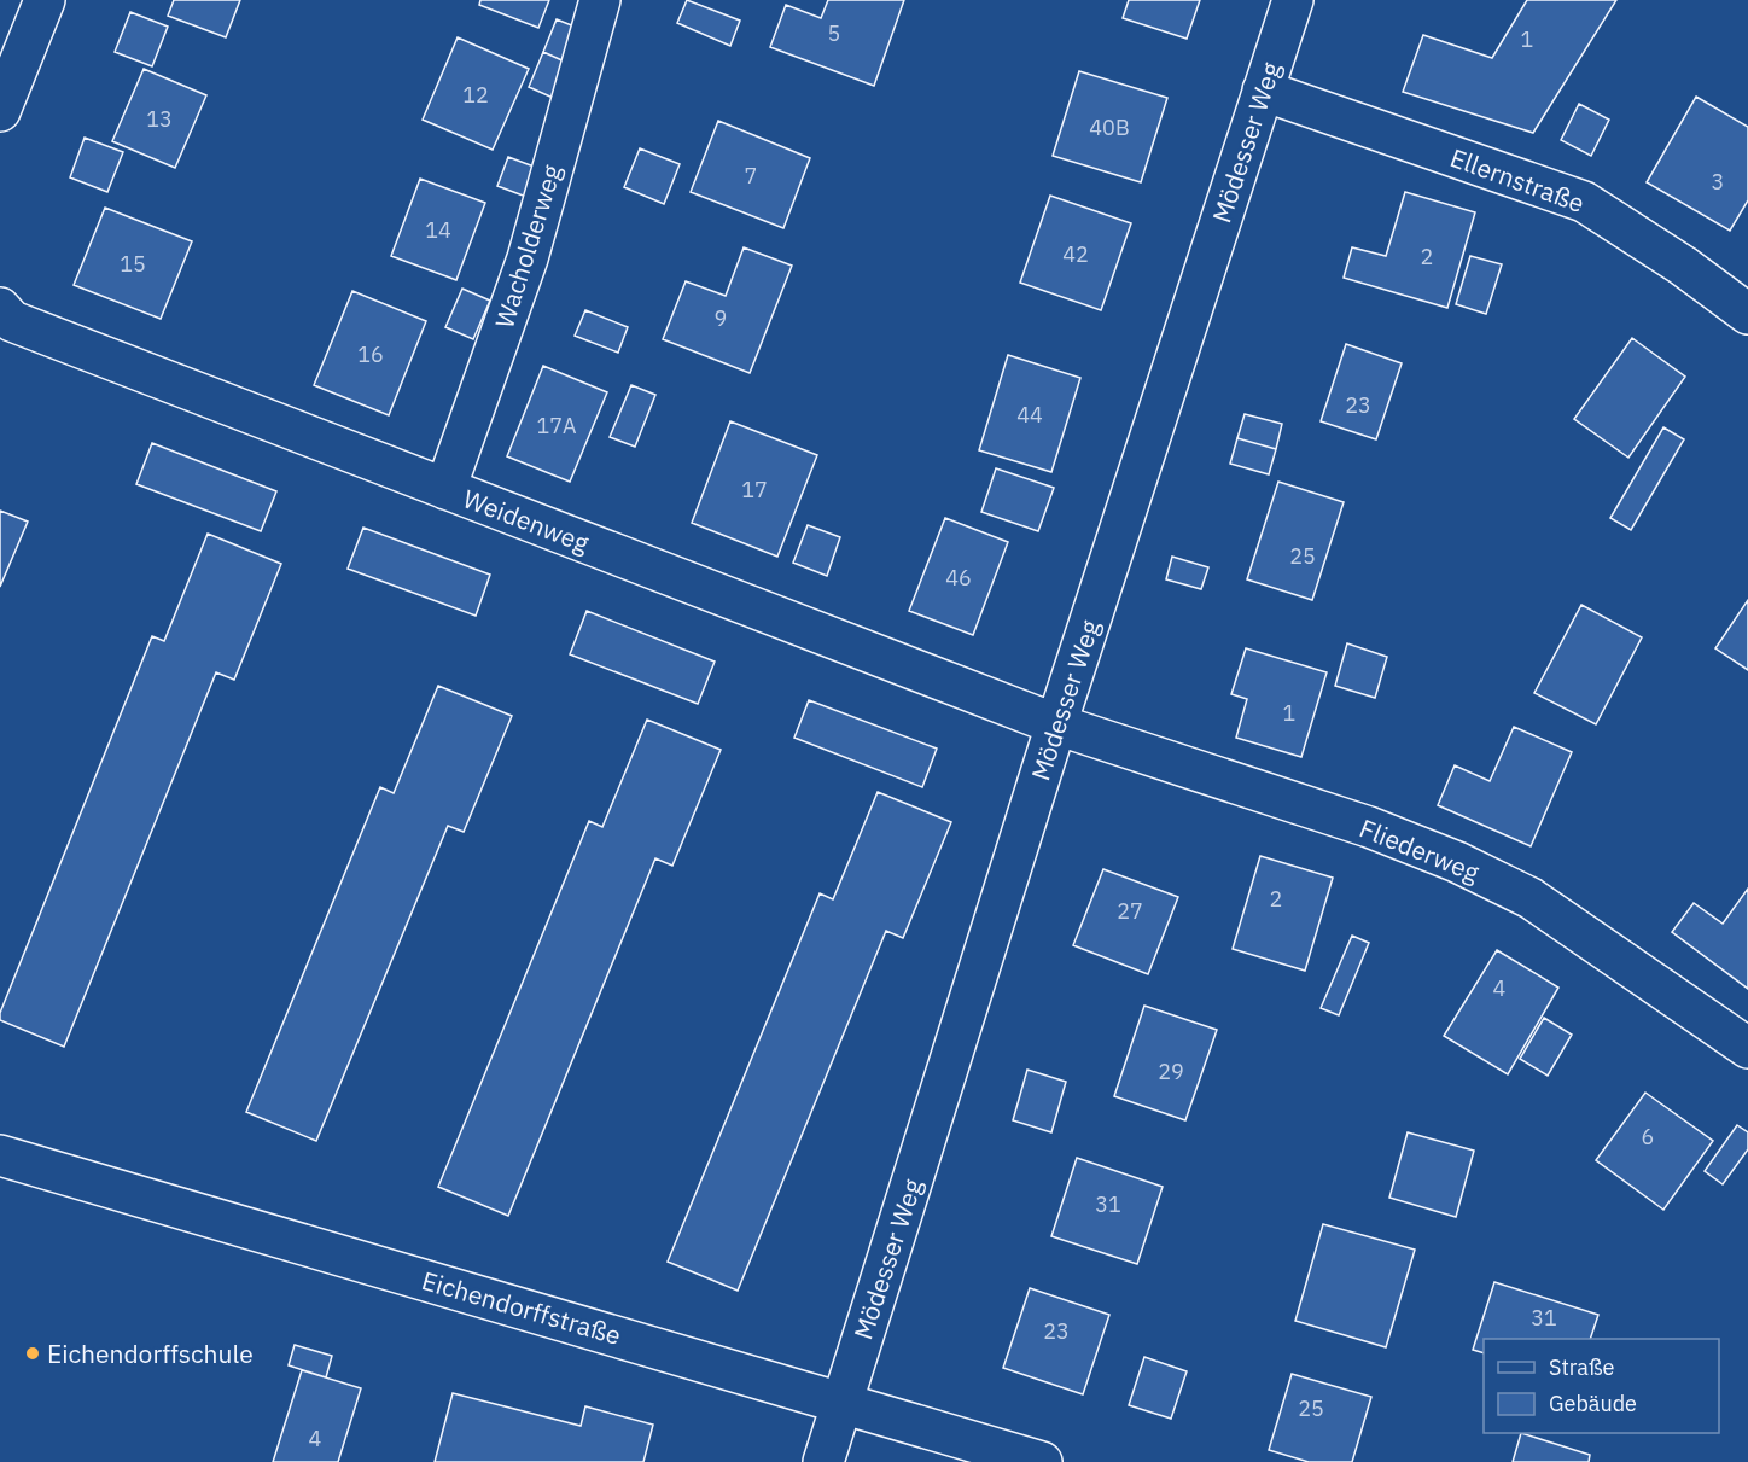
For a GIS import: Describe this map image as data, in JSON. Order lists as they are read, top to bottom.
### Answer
{
  "streets": {
    "street": [
      "Mödesser Weg",
      "Ellernstraße",
      "Wacholderweg",
      "Weidenweg",
      "Fliederweg",
      "Eichendorffstraße"
    ]
  },
  "crossings": [
    ["Mödesser Weg", "Ellernstraße"],
    ["Mödesser Weg", "Weidenweg"],
    ["Mödesser Weg", "Fliederweg"],
    ["Mödesser Weg", "Eichendorffstraße"],
    ["Wacholderweg", "Weidenweg"],
    ["Weidenweg", "Fliederweg"]
  ],
  "places": ["Eichendorffschule"],
  "house_numbers": [
    "5",
    "1",
    "12",
    "13",
    "40B",
    "7",
    "3",
    "14",
    "42",
    "2",
    "15",
    "9",
    "16",
    "23",
    "44",
    "17A",
    "17",
    "25",
    "46",
    "1",
    "2",
    "27",
    "4",
    "29",
    "6",
    "31",
    "31",
    "23",
    "25",
    "4"
  ],
  "legend": ["Straße", "Gebäude"]
}
